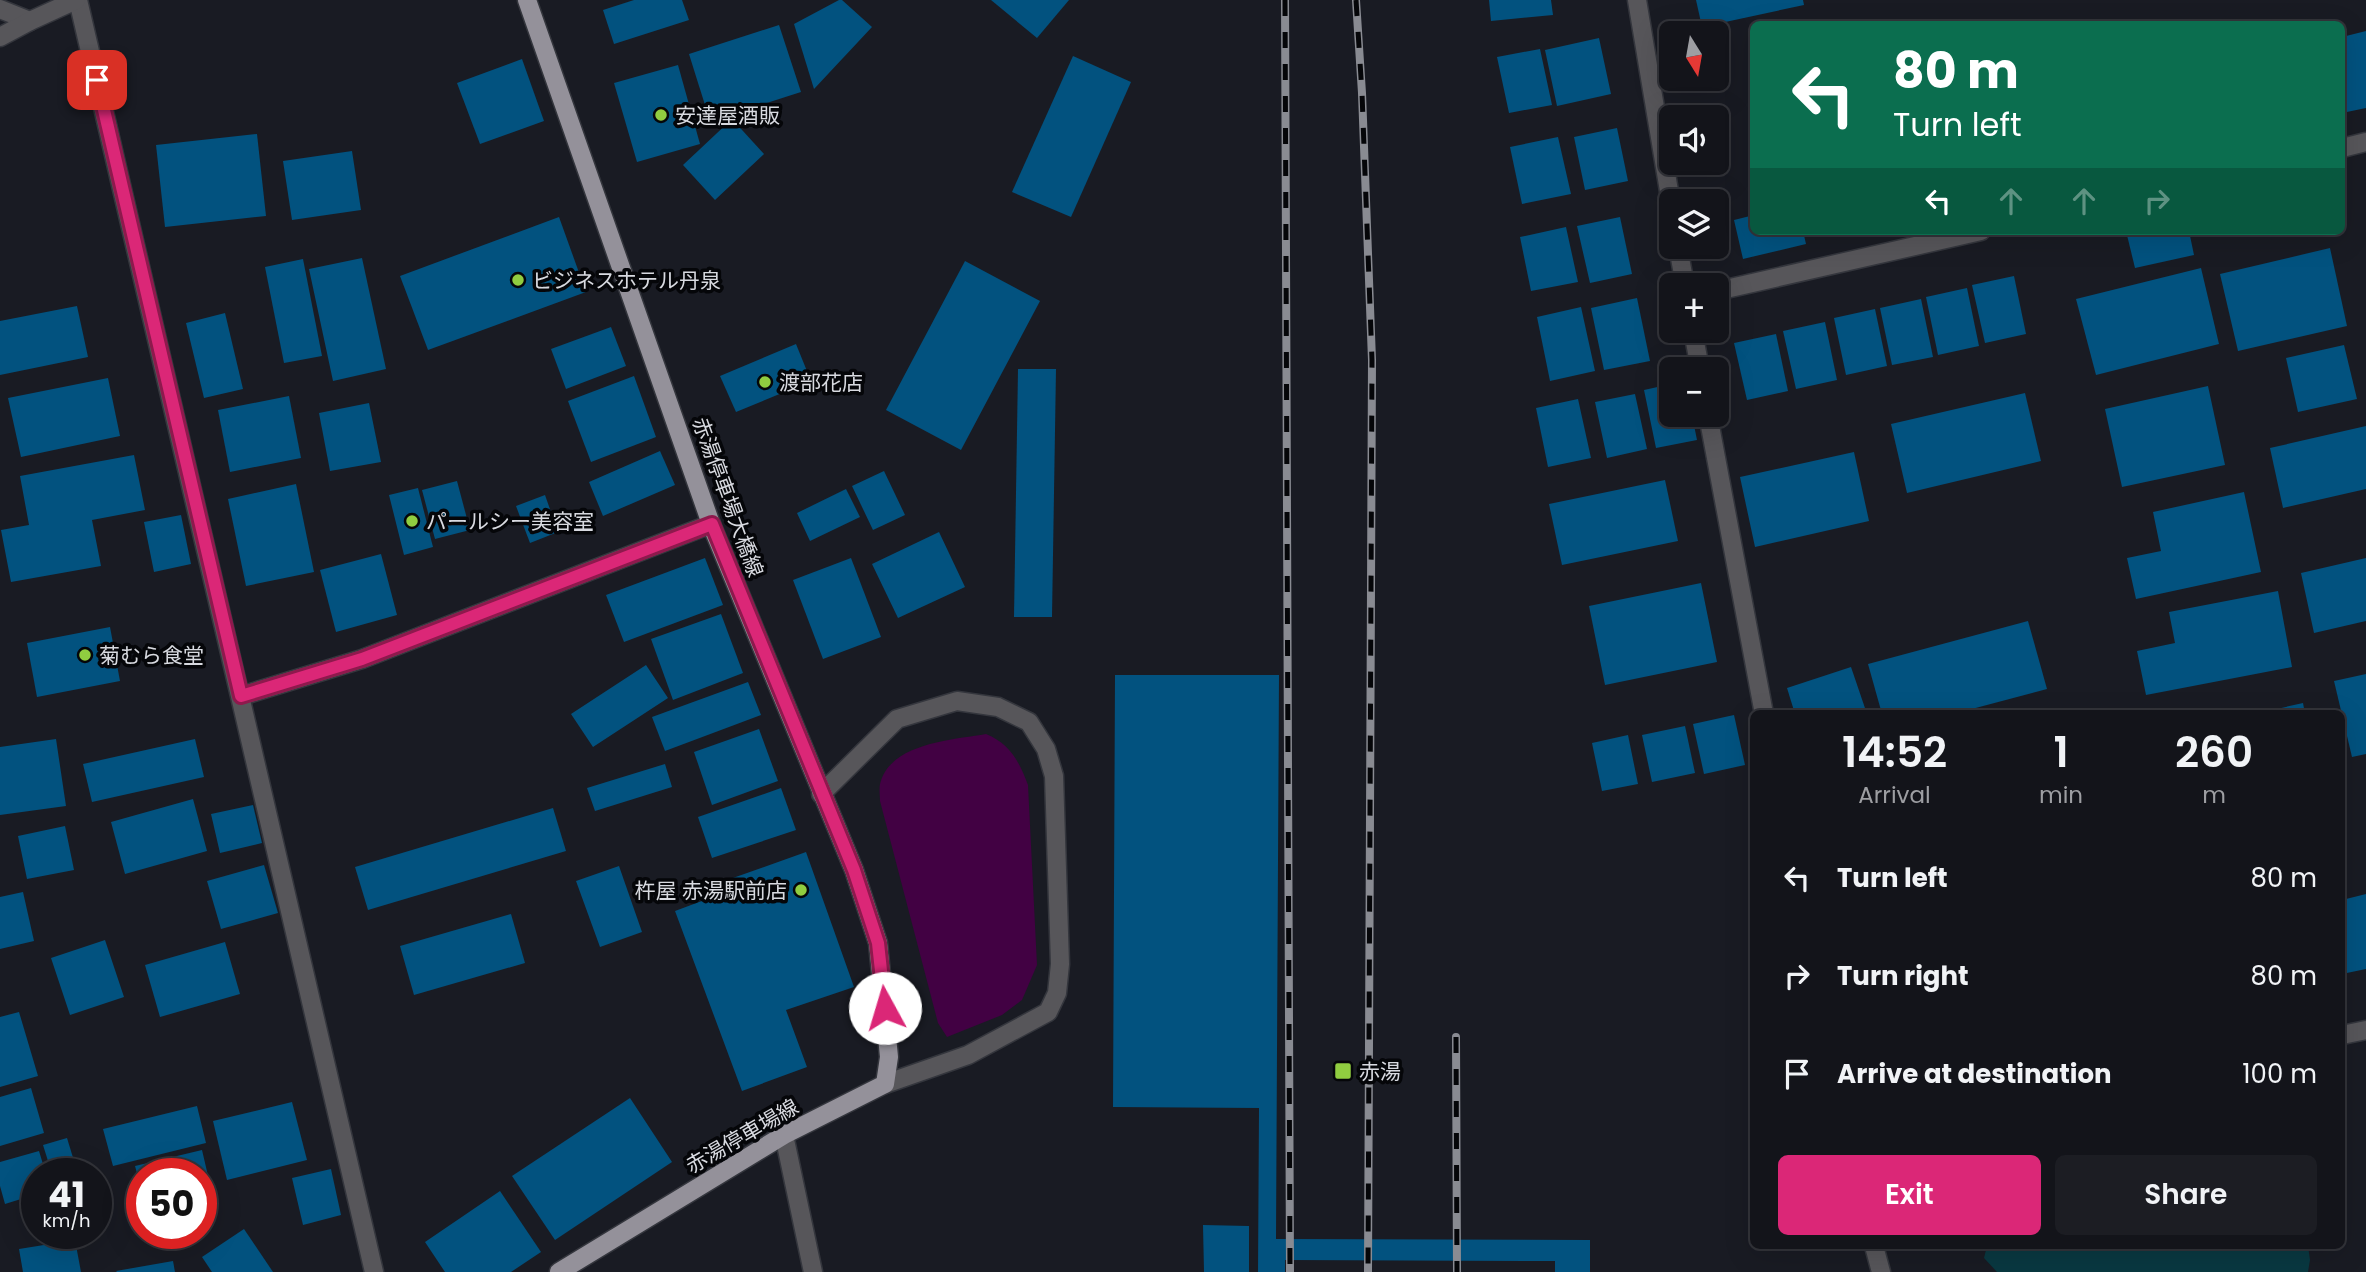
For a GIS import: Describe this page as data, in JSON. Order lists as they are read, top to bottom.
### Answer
{
  "streets": {
    "main road": ["赤湯停車場大橋線", "赤湯停車場線"]
  },
  "crossings": [
    ["赤湯停車場大橋線", "赤湯停車場線"]
  ],
  "places": {
    "other": [
      "安達屋酒販",
      "ビジネスホテル丹泉",
      "渡部花店",
      "パールシー美容室",
      "菊むら食堂",
      "杵屋 赤湯駅前店"
    ],
    "transit": ["赤湯"]
  },
  "north": "bottom",
  "page": {
    "map_buttons": ["+", "−"],
    "turn": ["80 m", "Turn left"],
    "eta": [
      "14:52",
      "Arrival",
      "1",
      "min",
      "260",
      "m"
    ],
    "list": [
      {
        "name": "Turn left",
        "value": "80 m"
      },
      {
        "name": "Turn right",
        "value": "80 m"
      },
      {
        "name": "Arrive at destination",
        "value": "100 m"
      }
    ],
    "buttons": ["Exit", "Share"],
    "speed": "41 km/h",
    "limit": "50"
  }
}
